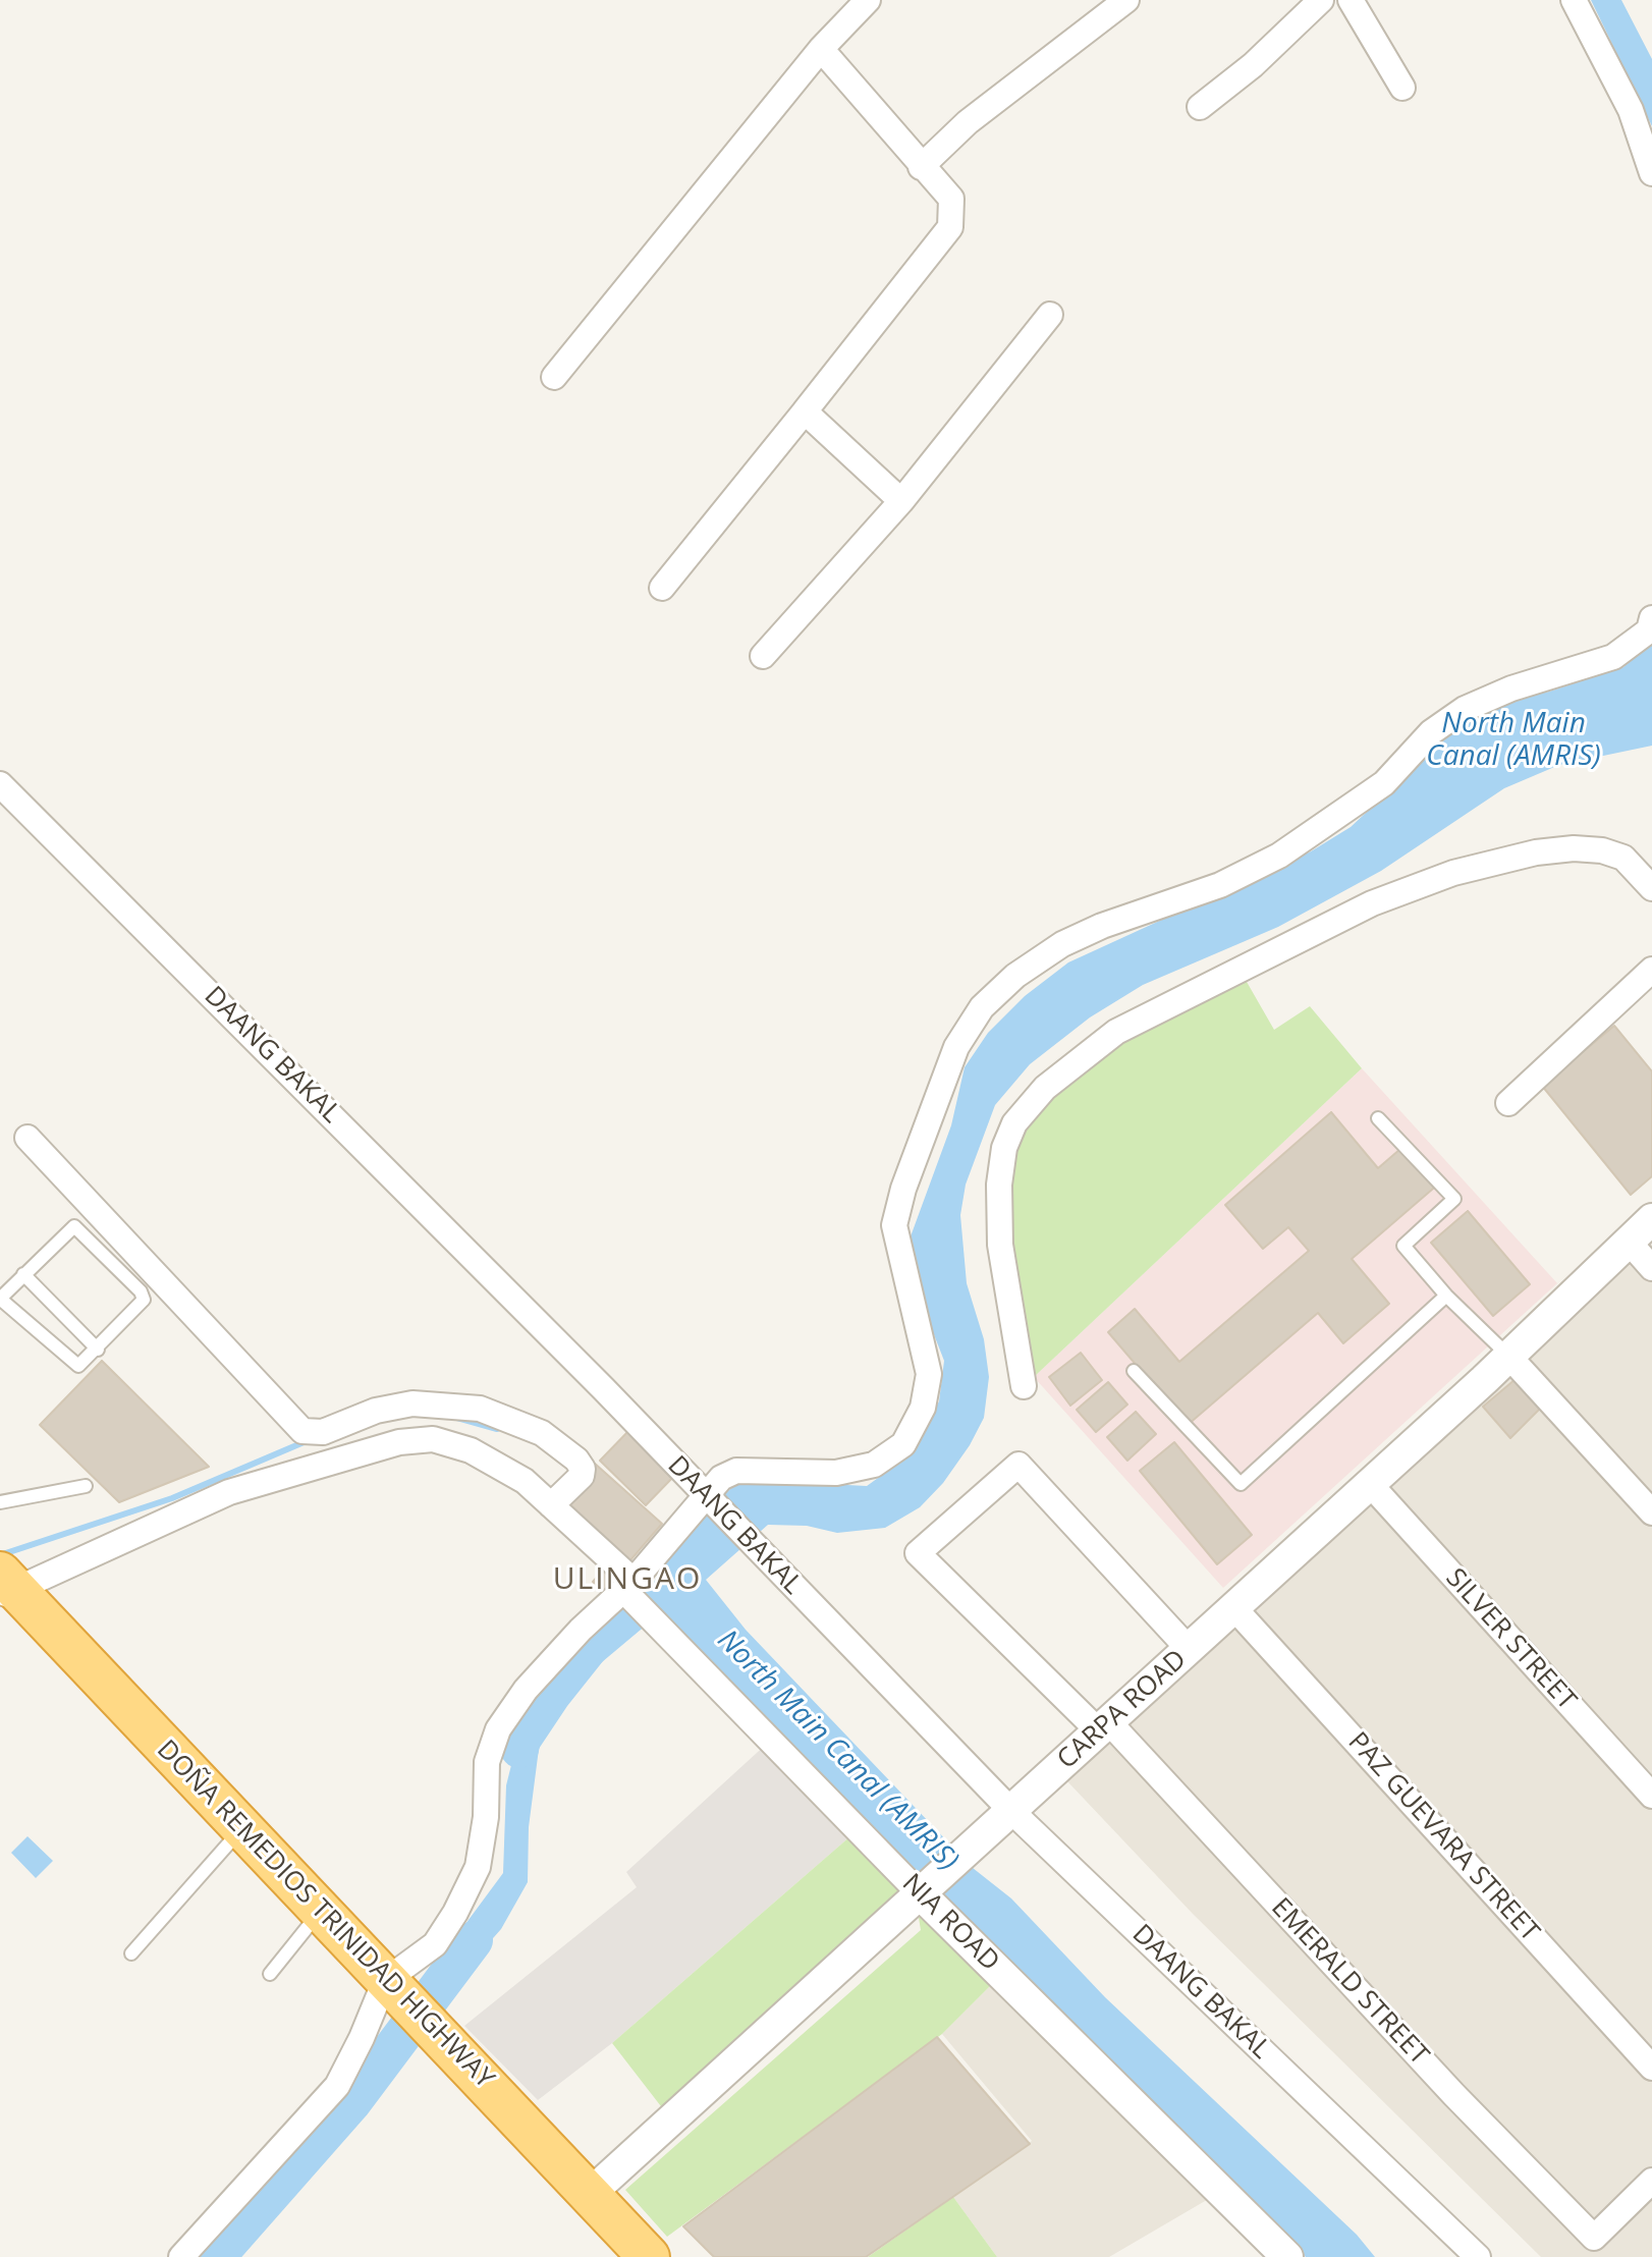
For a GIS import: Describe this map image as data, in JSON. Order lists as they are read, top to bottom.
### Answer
{
  "streets": {
    "highway": ["DOÑA REMEDIOS TRINIDAD HIGHWAY"],
    "street": [
      "DAANG BAKAL",
      "SILVER STREET",
      "CARPA ROAD",
      "PAZ GUEVARA STREET",
      "NIA ROAD",
      "EMERALD STREET"
    ]
  },
  "crossings": [
    ["DAANG BAKAL", "CARPA ROAD"],
    ["SILVER STREET", "CARPA ROAD"],
    ["CARPA ROAD", "PAZ GUEVARA STREET"],
    ["CARPA ROAD", "DOÑA REMEDIOS TRINIDAD HIGHWAY"],
    ["CARPA ROAD", "NIA ROAD"],
    ["CARPA ROAD", "EMERALD STREET"],
    ["DOÑA REMEDIOS TRINIDAD HIGHWAY", "NIA ROAD"]
  ],
  "districts": ["ULINGAO"],
  "water": ["North Main Canal (AMRIS)"]
}
